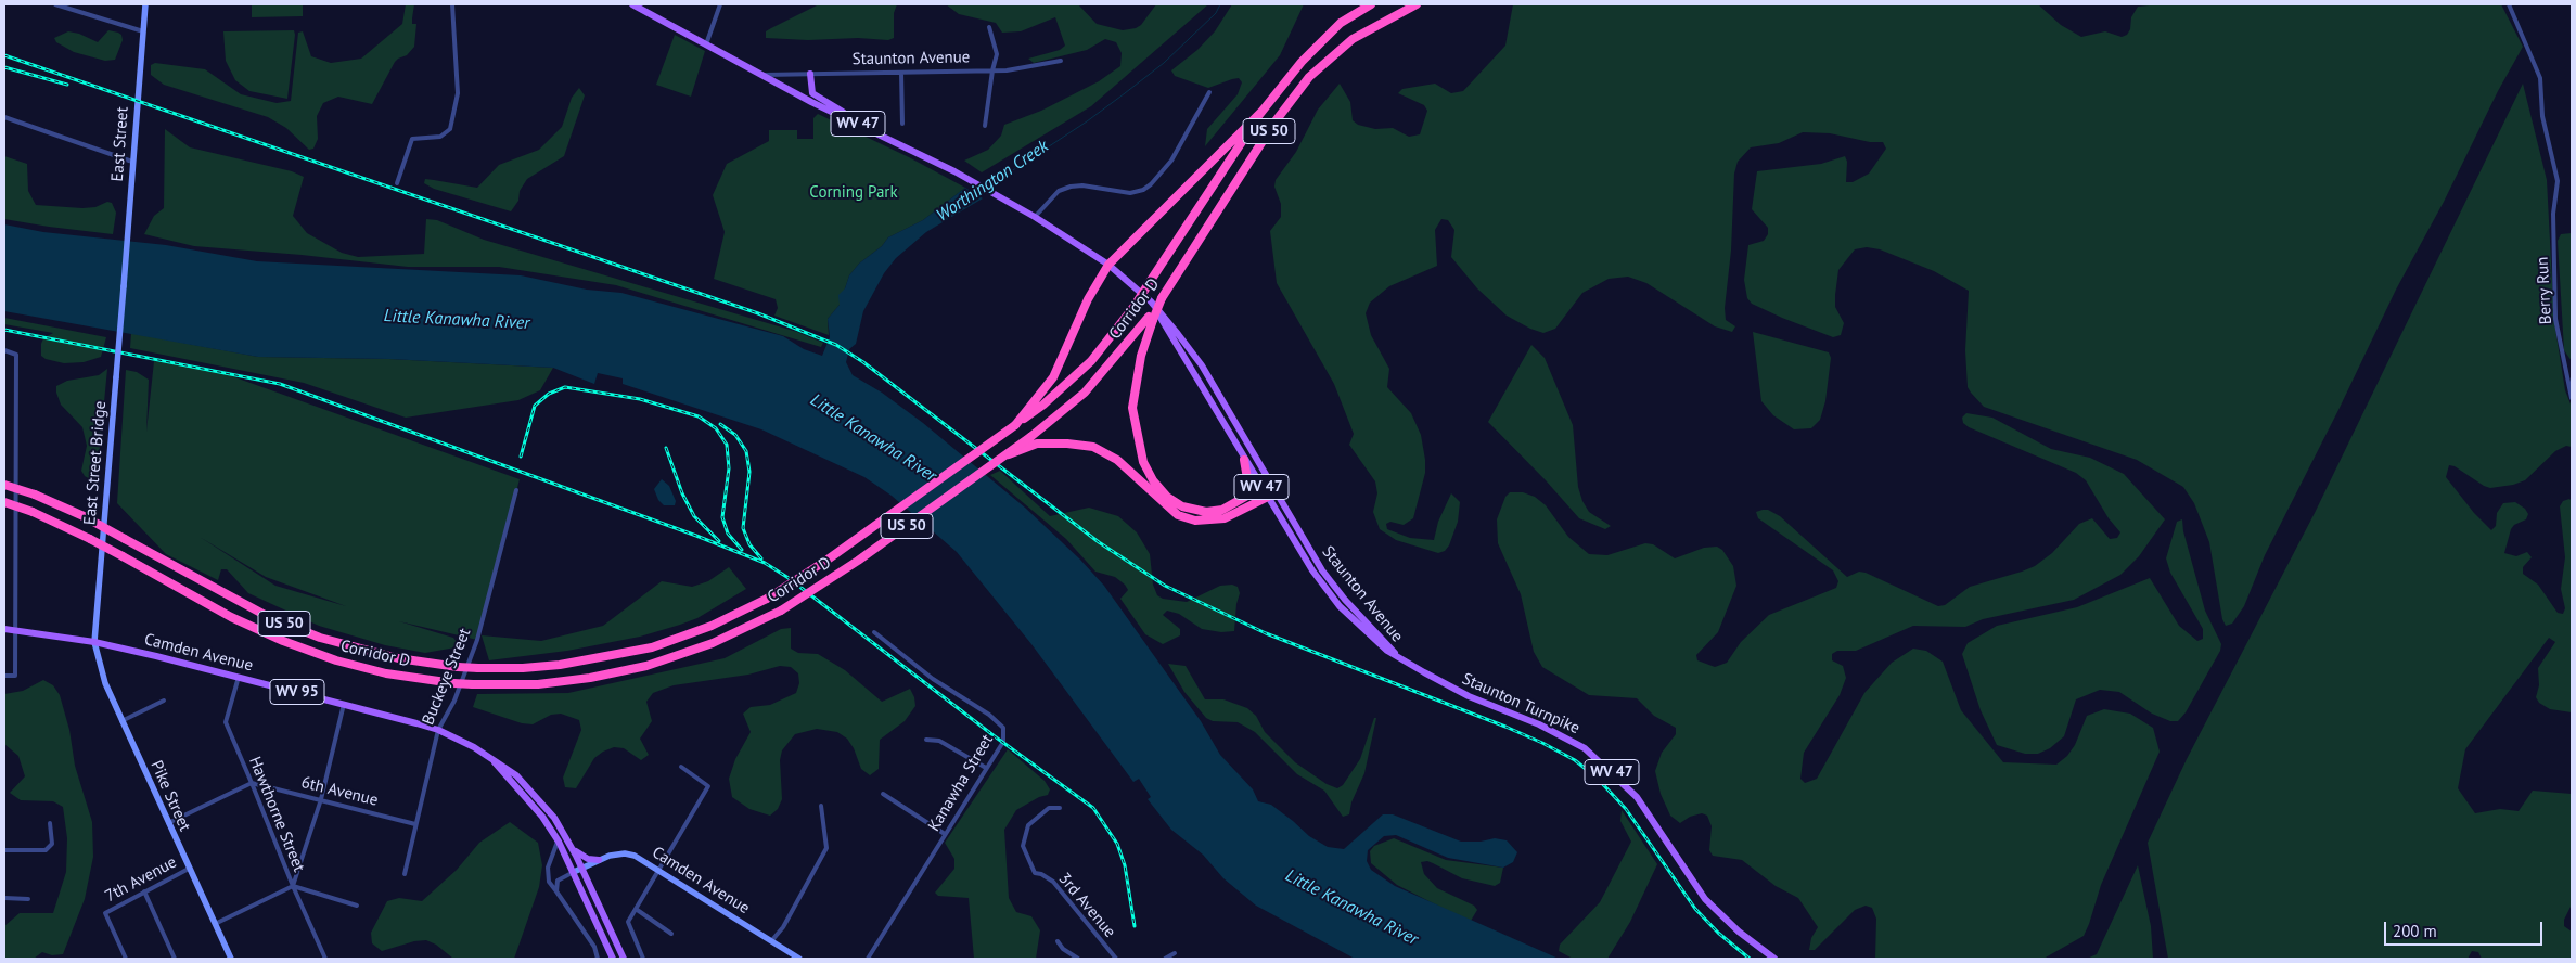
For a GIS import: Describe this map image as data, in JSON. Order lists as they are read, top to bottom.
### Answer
{
  "streets": {
    "highway": ["US 50", "Corridor D"],
    "main road": [
      "Staunton Avenue",
      "WV 47",
      "East Street",
      "East Street Bridge",
      "Camden Avenue",
      "WV 95",
      "Staunton Turnpike",
      "Pike Street"
    ],
    "street": [
      "Berry Run",
      "Buckeye Street",
      "Kanawha Street",
      "6th Avenue",
      "Hawthorne Street",
      "7th Avenue",
      "3rd Avenue"
    ]
  },
  "crossings": [
    ["Staunton Avenue", "Staunton Turnpike"],
    ["East Street", "East Street Bridge"],
    ["East Street Bridge", "Camden Avenue"],
    ["East Street Bridge", "Pike Street"],
    ["Camden Avenue", "Buckeye Street"],
    ["Camden Avenue", "WV 95"],
    ["Camden Avenue", "Pike Street"],
    ["Camden Avenue", "Hawthorne Street"],
    ["Buckeye Street", "6th Avenue"],
    ["6th Avenue", "Hawthorne Street"],
    ["Pike Street", "7th Avenue"]
  ],
  "water": ["Worthington Creek", "Little Kanawha River"],
  "parks": ["Corning Park"],
  "scale_bar": "200 m"
}
